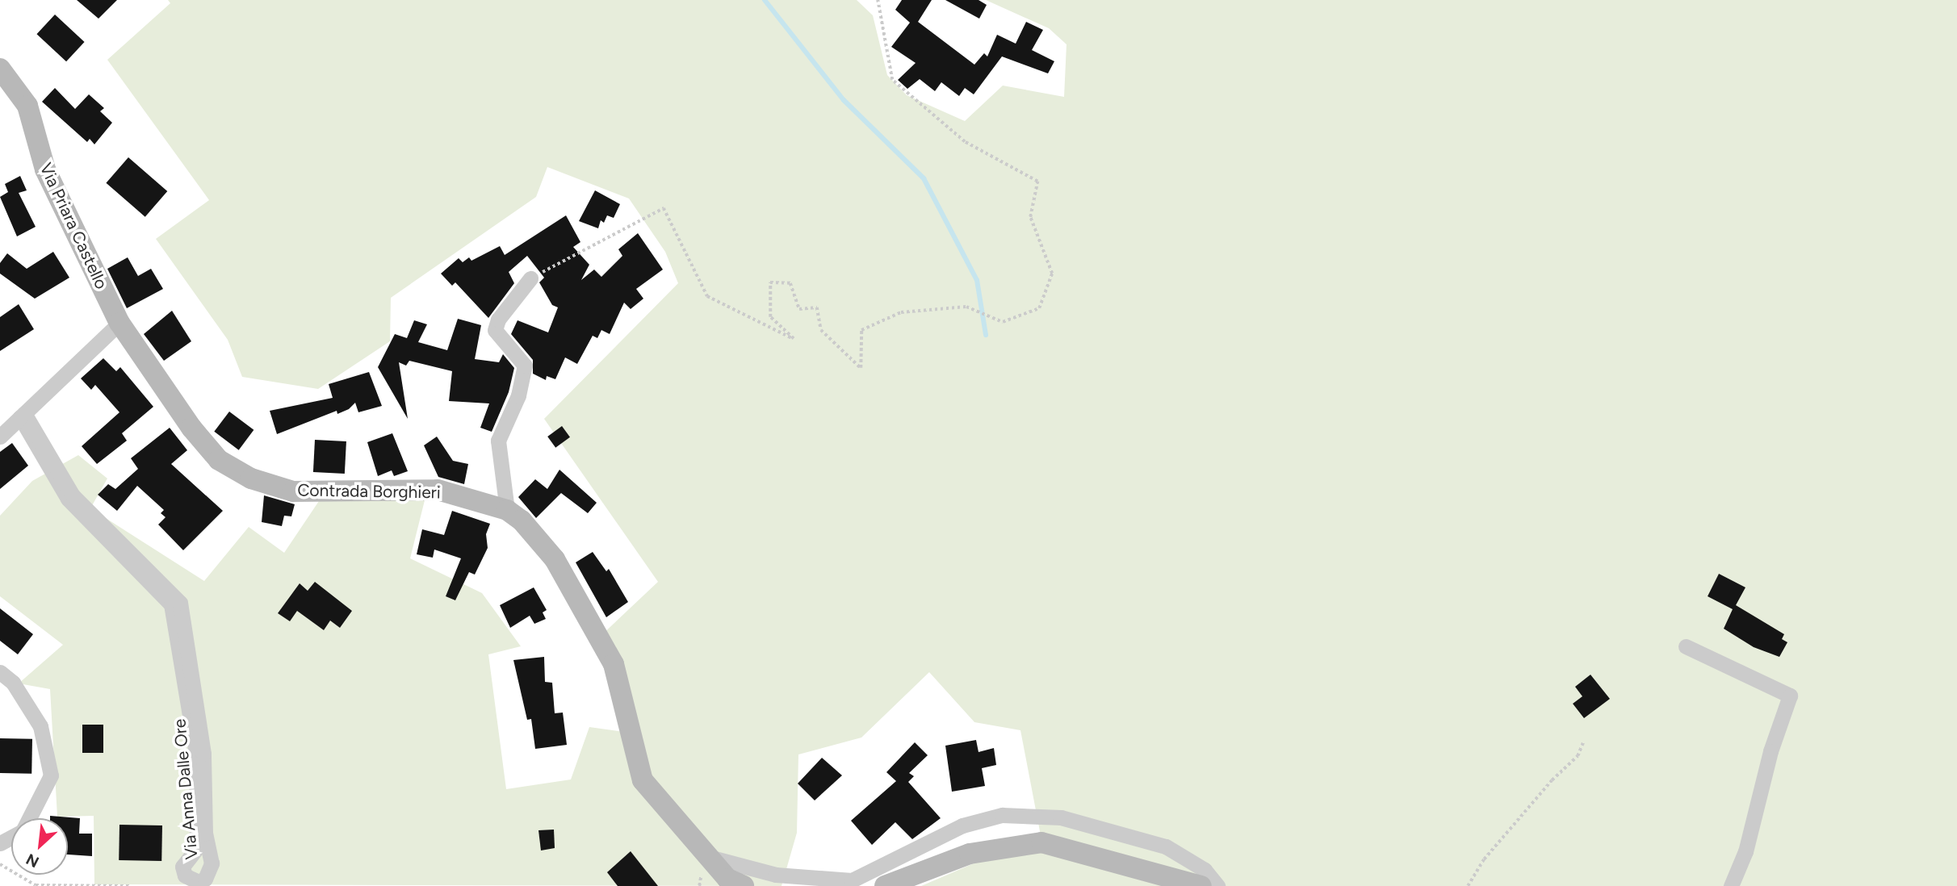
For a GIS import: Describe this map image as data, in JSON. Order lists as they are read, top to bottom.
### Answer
{
  "streets": {
    "street": ["Via Priara Castello", "Contrada Borghieri", "Via Anna Dalle Ore"]
  },
  "crossings": [
    ["Via Priara Castello", "Contrada Borghieri"]
  ],
  "north": "bottom left"
}
